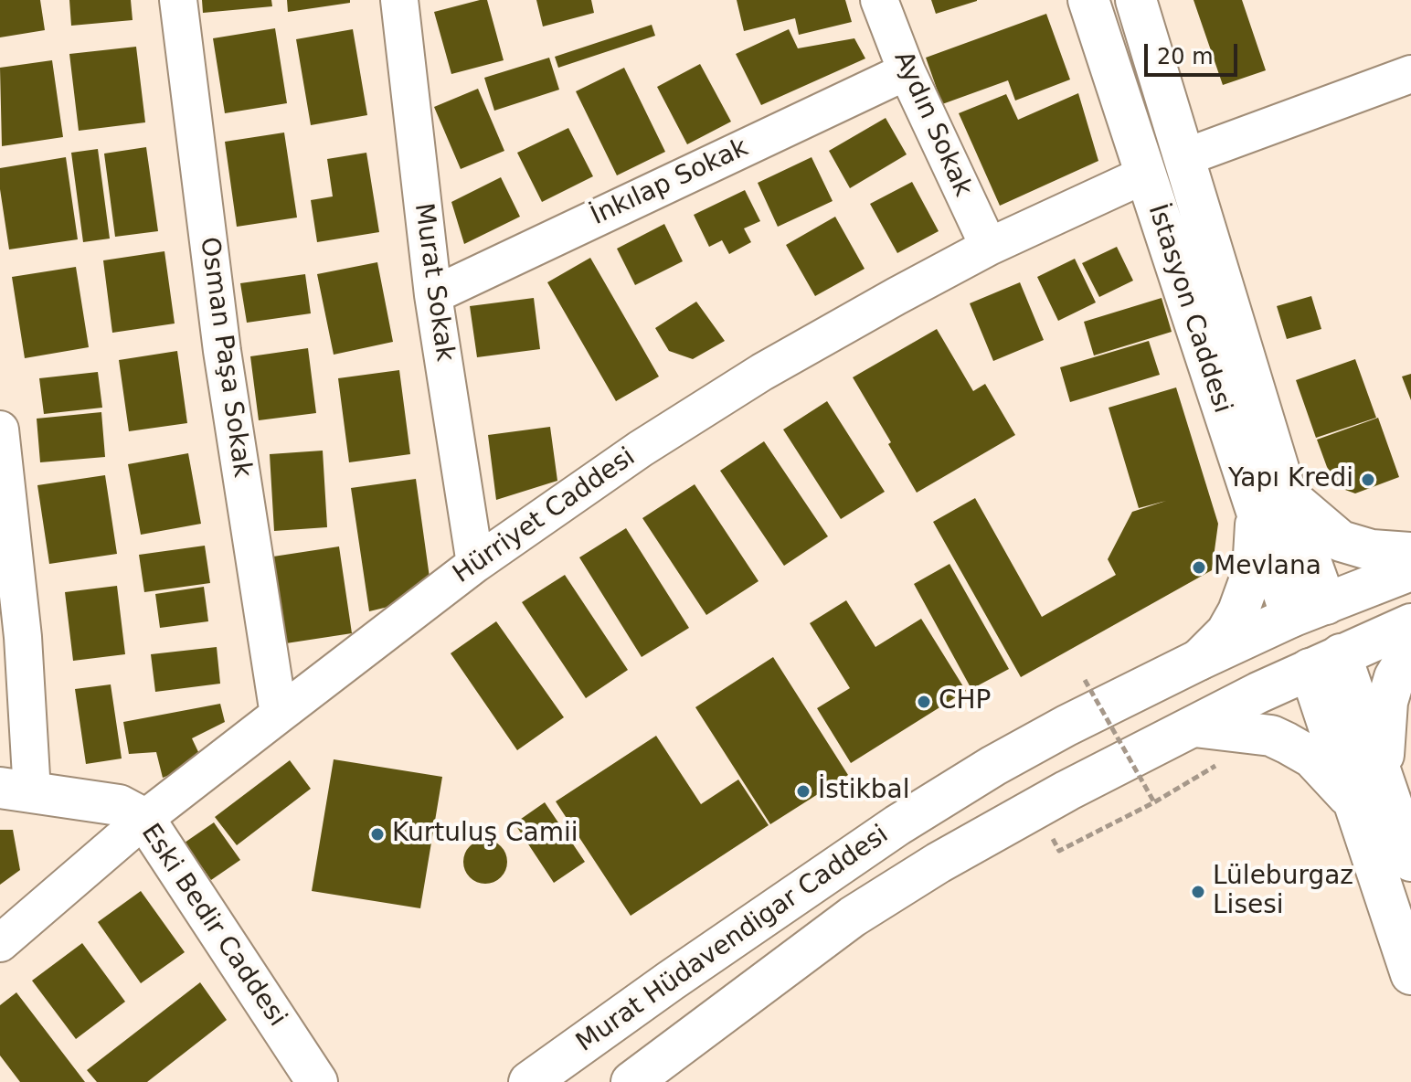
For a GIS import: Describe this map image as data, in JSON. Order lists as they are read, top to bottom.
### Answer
{
  "streets": {
    "main road": ["İstasyon Caddesi", "Eski Bedir Caddesi", "Murat Hüdavendigar Caddesi"],
    "street": [
      "Aydın Sokak",
      "İnkılap Sokak",
      "Murat Sokak",
      "Osman Paşa Sokak",
      "Hürriyet Caddesi"
    ]
  },
  "crossings": [
    ["Aydın Sokak", "İnkılap Sokak"],
    ["Aydın Sokak", "Hürriyet Caddesi"],
    ["İnkılap Sokak", "Murat Sokak"],
    ["Murat Sokak", "Hürriyet Caddesi"],
    ["İstasyon Caddesi", "Hürriyet Caddesi"],
    ["İstasyon Caddesi", "Murat Hüdavendigar Caddesi"],
    ["Osman Paşa Sokak", "Hürriyet Caddesi"],
    ["Hürriyet Caddesi", "Eski Bedir Caddesi"]
  ],
  "places": [
    "Yapı Kredi",
    "Mevlana",
    "CHP",
    "İstikbal",
    "Kurtuluş Camii",
    "Lüleburgaz Lisesi"
  ],
  "scale_bar": "20 m"
}
